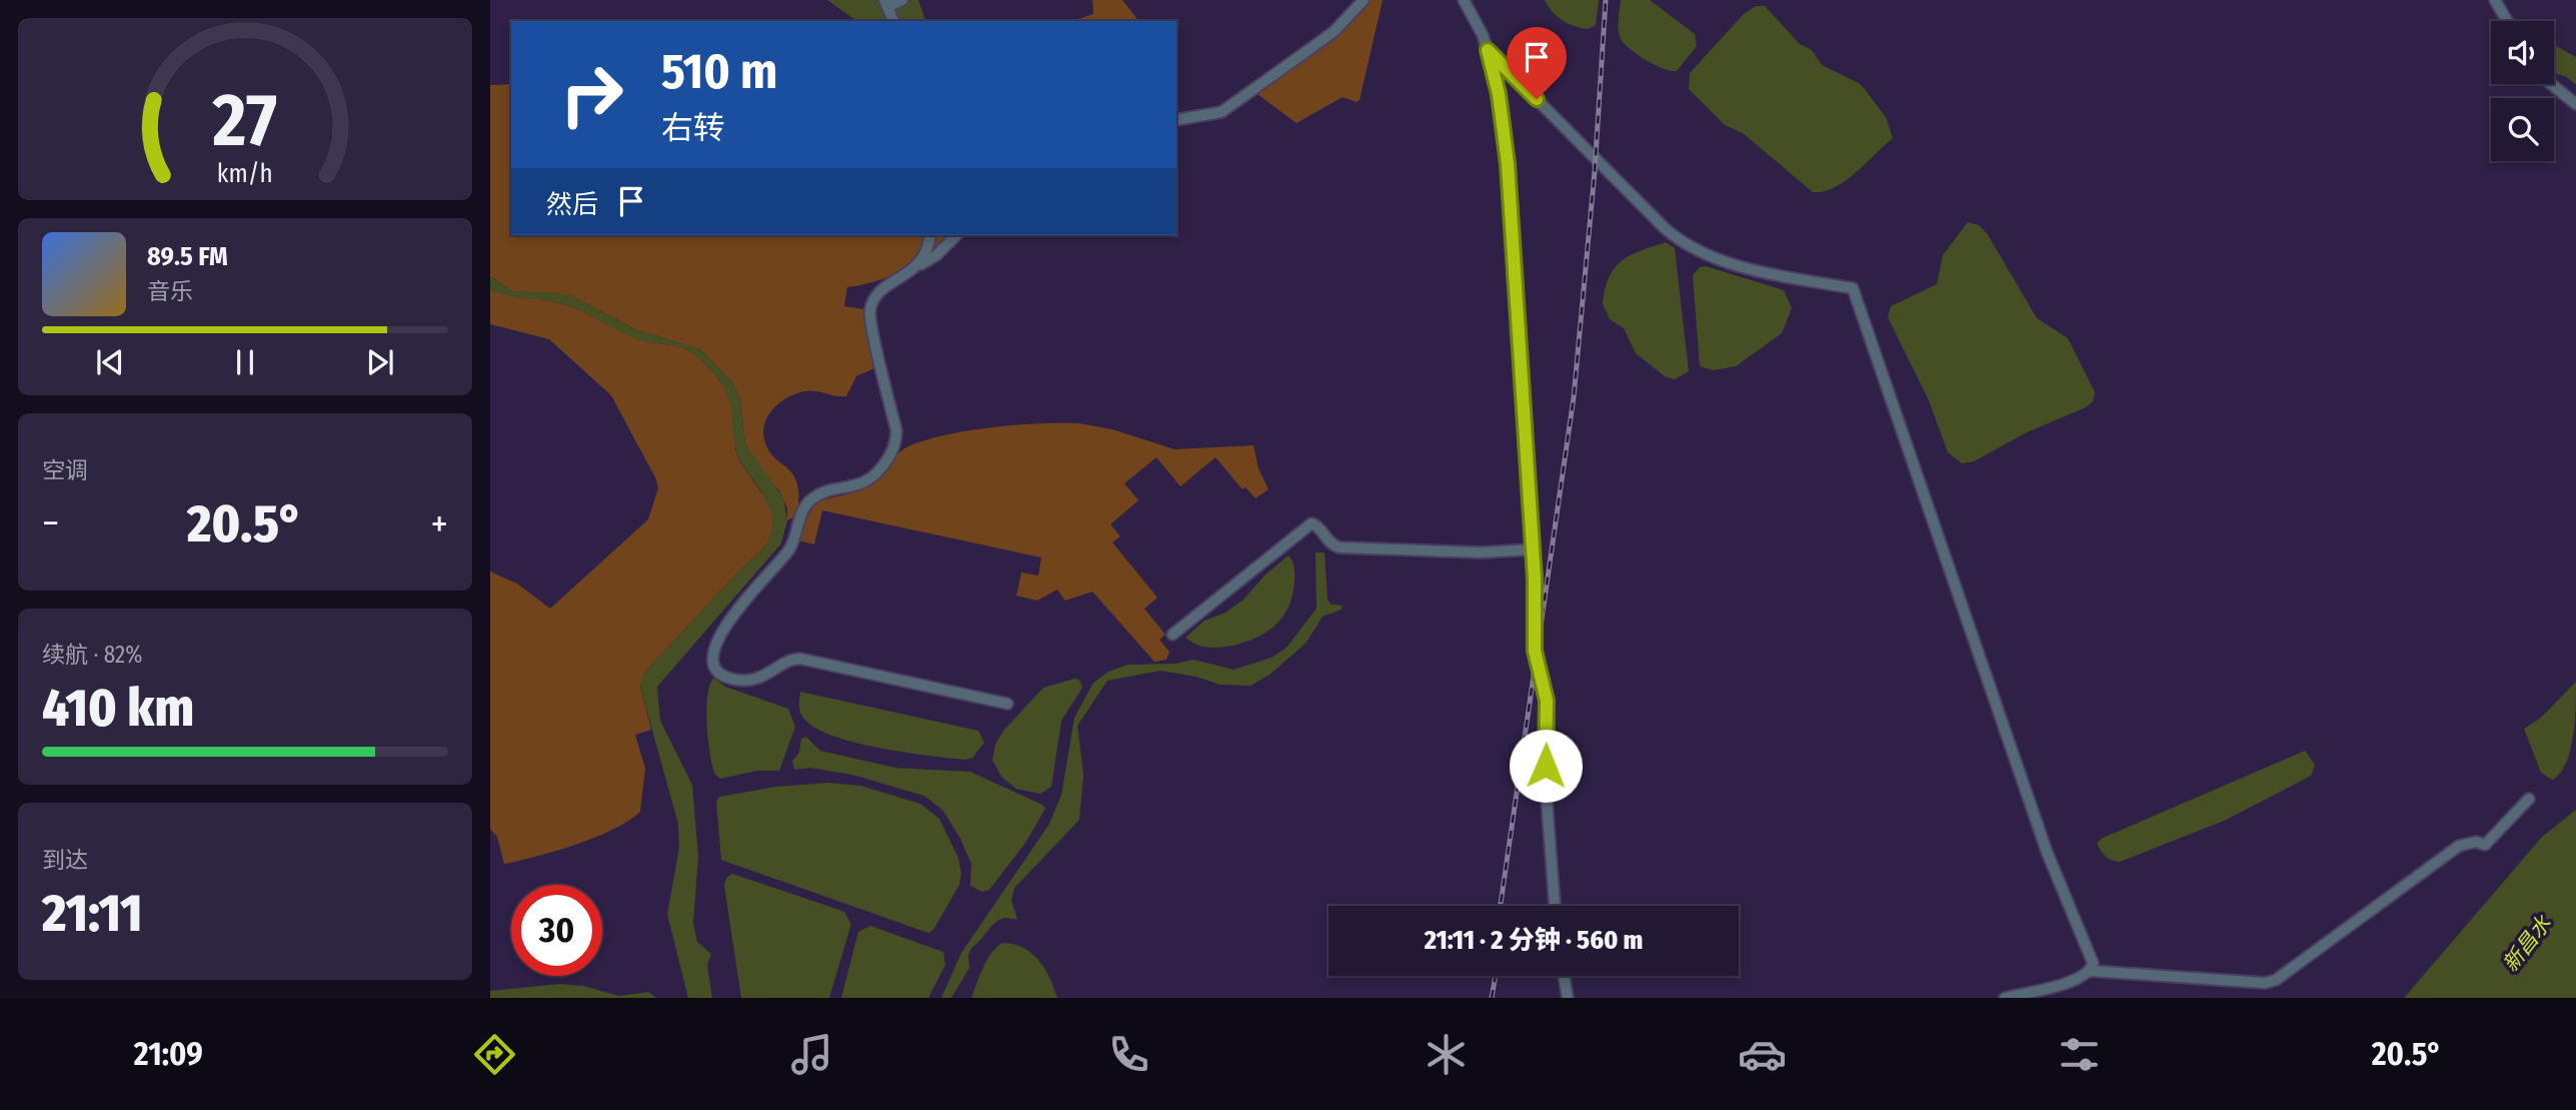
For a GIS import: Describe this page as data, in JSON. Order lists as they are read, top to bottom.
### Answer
{
  "water": ["新昌水"],
  "page": {
    "turn": ["510 m", "右转"],
    "then": "然后",
    "song": ["89.5 FM", "音乐"],
    "tile": [
      "空调",
      ["续航 · 82%", "410 km"],
      ["到达", "21:11"]
    ],
    "heat": ["−", "20.5°", "+"],
    "limit": "30",
    "trip": "21:11 · 2 分钟 · 560 m",
    "tabs": ["21:09", "20.5°"],
    "gauge": ["27", "km/h"]
  }
}
